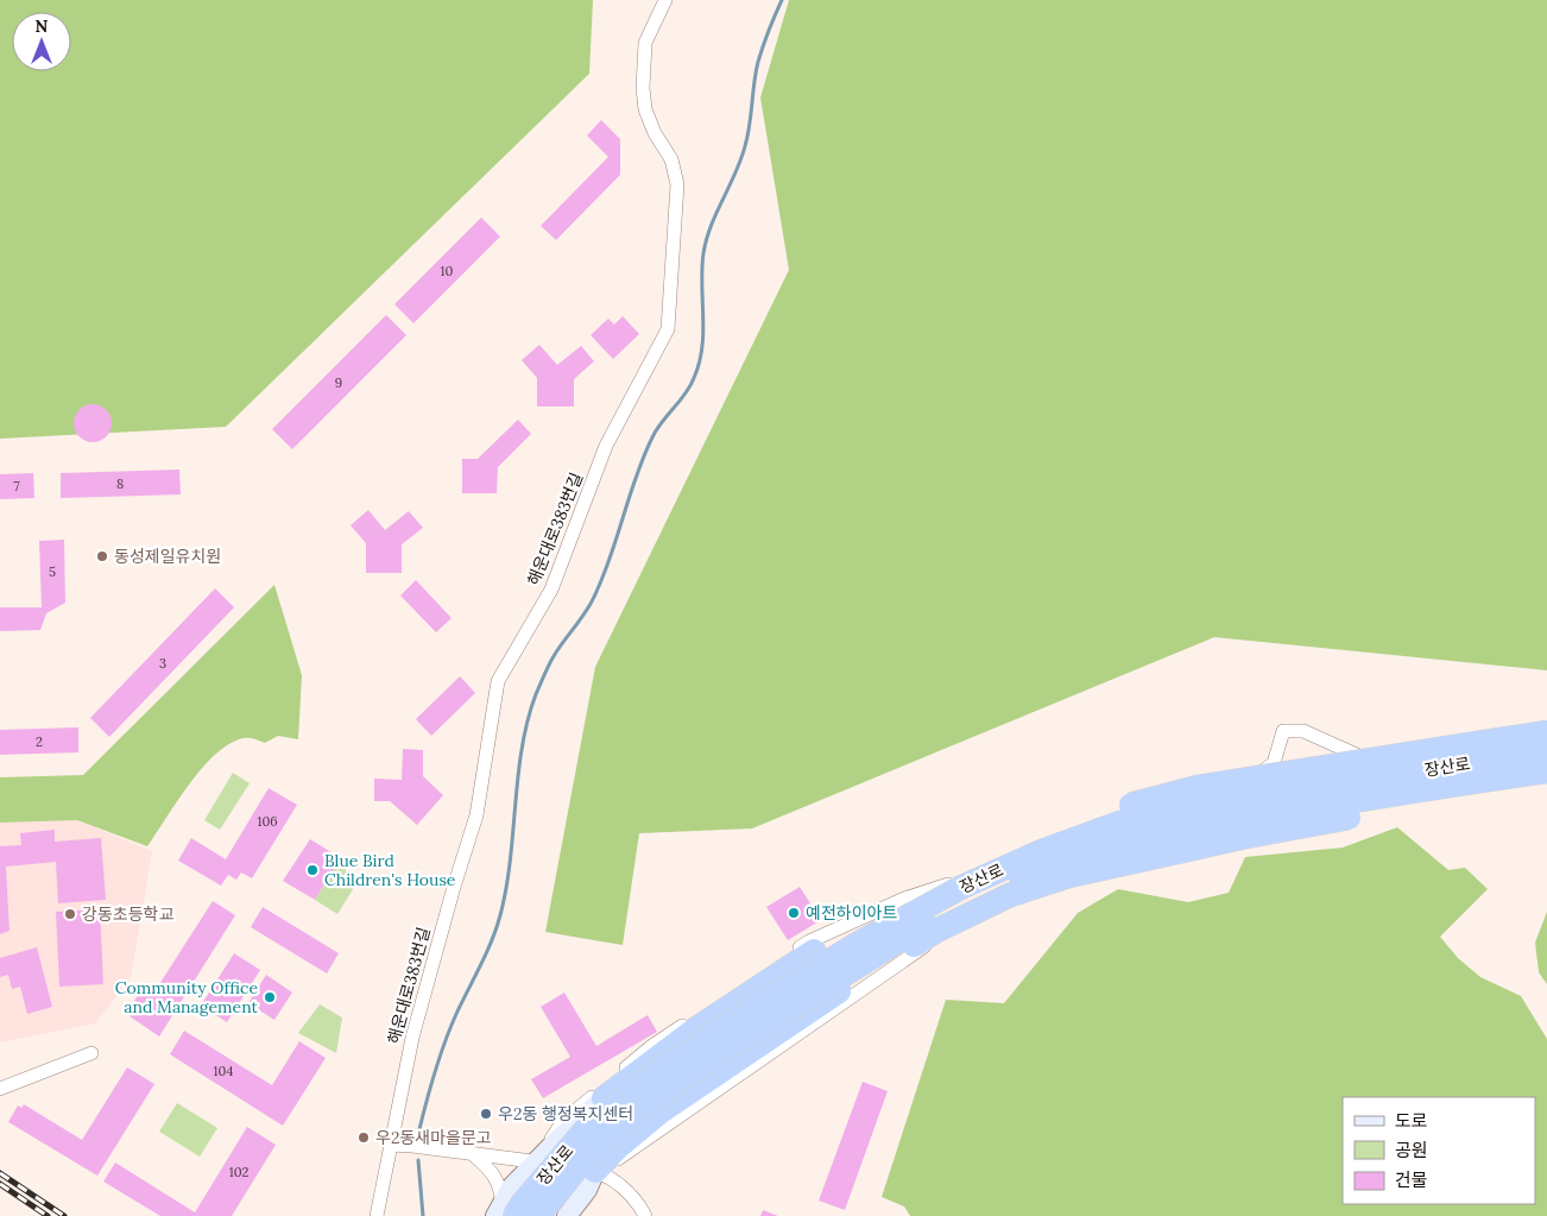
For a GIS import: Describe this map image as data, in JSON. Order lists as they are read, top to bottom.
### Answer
{
  "streets": {
    "highway": ["장산로"],
    "street": ["해운대로383번길"]
  },
  "places": [
    "동성제일유치원",
    "Blue Bird Children's House",
    "예전하이아트",
    "강동초등학교",
    "Community Office and Management",
    "우2동 행정복지센터",
    "우2동새마을문고"
  ],
  "house_numbers": [
    "10",
    "9",
    "8",
    "7",
    "5",
    "3",
    "2",
    "106",
    "104",
    "102"
  ],
  "legend": ["도로", "공원", "건물"],
  "north": "top"
}
